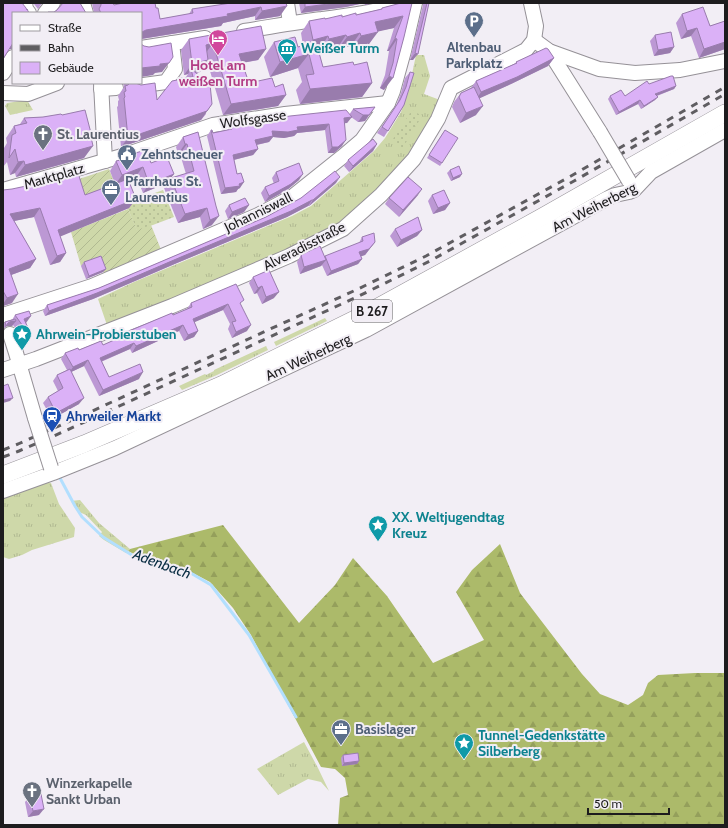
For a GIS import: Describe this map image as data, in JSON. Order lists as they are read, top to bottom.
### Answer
{
  "streets": {
    "main road": ["B 267"],
    "street": [
      "Wolfsgasse",
      "Marktplatz",
      "Am Weiherberg",
      "Johanniswall",
      "Alveradisstraße"
    ]
  },
  "crossings": [
    ["Wolfsgasse", "Marktplatz"],
    ["Wolfsgasse", "Johanniswall"]
  ],
  "water": ["Adenbach"],
  "places": {
    "parking": ["Altenbau Parkplatz"],
    "hotel": ["Hotel am weißen Turm"],
    "museum": ["Weißer Turm"],
    "church": ["St. Laurentius", "Winzerkapelle Sankt Urban"],
    "public building": ["Zehntscheuer"],
    "office": ["Pfarrhaus St. Laurentius", "Basislager"],
    "place": ["Ahrwein-Probierstuben", "XX. Weltjugendtag Kreuz", "Tunnel-Gedenkstätte Silberberg"],
    "station": ["Ahrweiler Markt"]
  },
  "legend": ["Straße", "Bahn", "Gebäude"],
  "scale_bar": "50 m"
}
